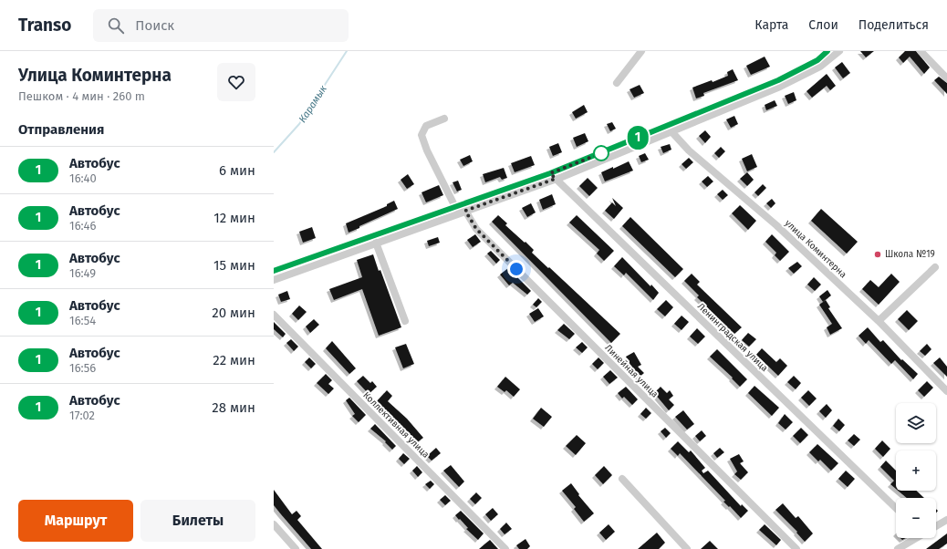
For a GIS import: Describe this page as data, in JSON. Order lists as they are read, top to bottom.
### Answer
{
  "streets": {
    "street": [
      "улица Коминтерна",
      "Ленинградская улица",
      "Линейная улица",
      "Коллективная улица"
    ]
  },
  "water": ["Карамык"],
  "places": ["Школа №19"],
  "lines": ["bus line 1"],
  "page": {
    "header": "Transo",
    "search": "Поиск",
    "nav": ["Карта", "Слои", "Поделиться"],
    "heading": [
      ["Улица Коминтерна", "Пешком · 4 мин · 260 m"],
      "Отправления"
    ],
    "on_map": "1",
    "list": [
      {
        "mark": "1",
        "name": "Автобус",
        "note": "16:40",
        "value": "6 мин"
      },
      {
        "mark": "1",
        "name": "Автобус",
        "note": "16:46",
        "value": "12 мин"
      },
      {
        "mark": "1",
        "name": "Автобус",
        "note": "16:49",
        "value": "15 мин"
      },
      {
        "mark": "1",
        "name": "Автобус",
        "note": "16:54",
        "value": "20 мин"
      },
      {
        "mark": "1",
        "name": "Автобус",
        "note": "16:56",
        "value": "22 мин"
      },
      {
        "mark": "1",
        "name": "Автобус",
        "note": "17:02",
        "value": "28 мин"
      }
    ],
    "map_buttons": ["+", "−"],
    "buttons": ["Маршрут", "Билеты"]
  }
}
